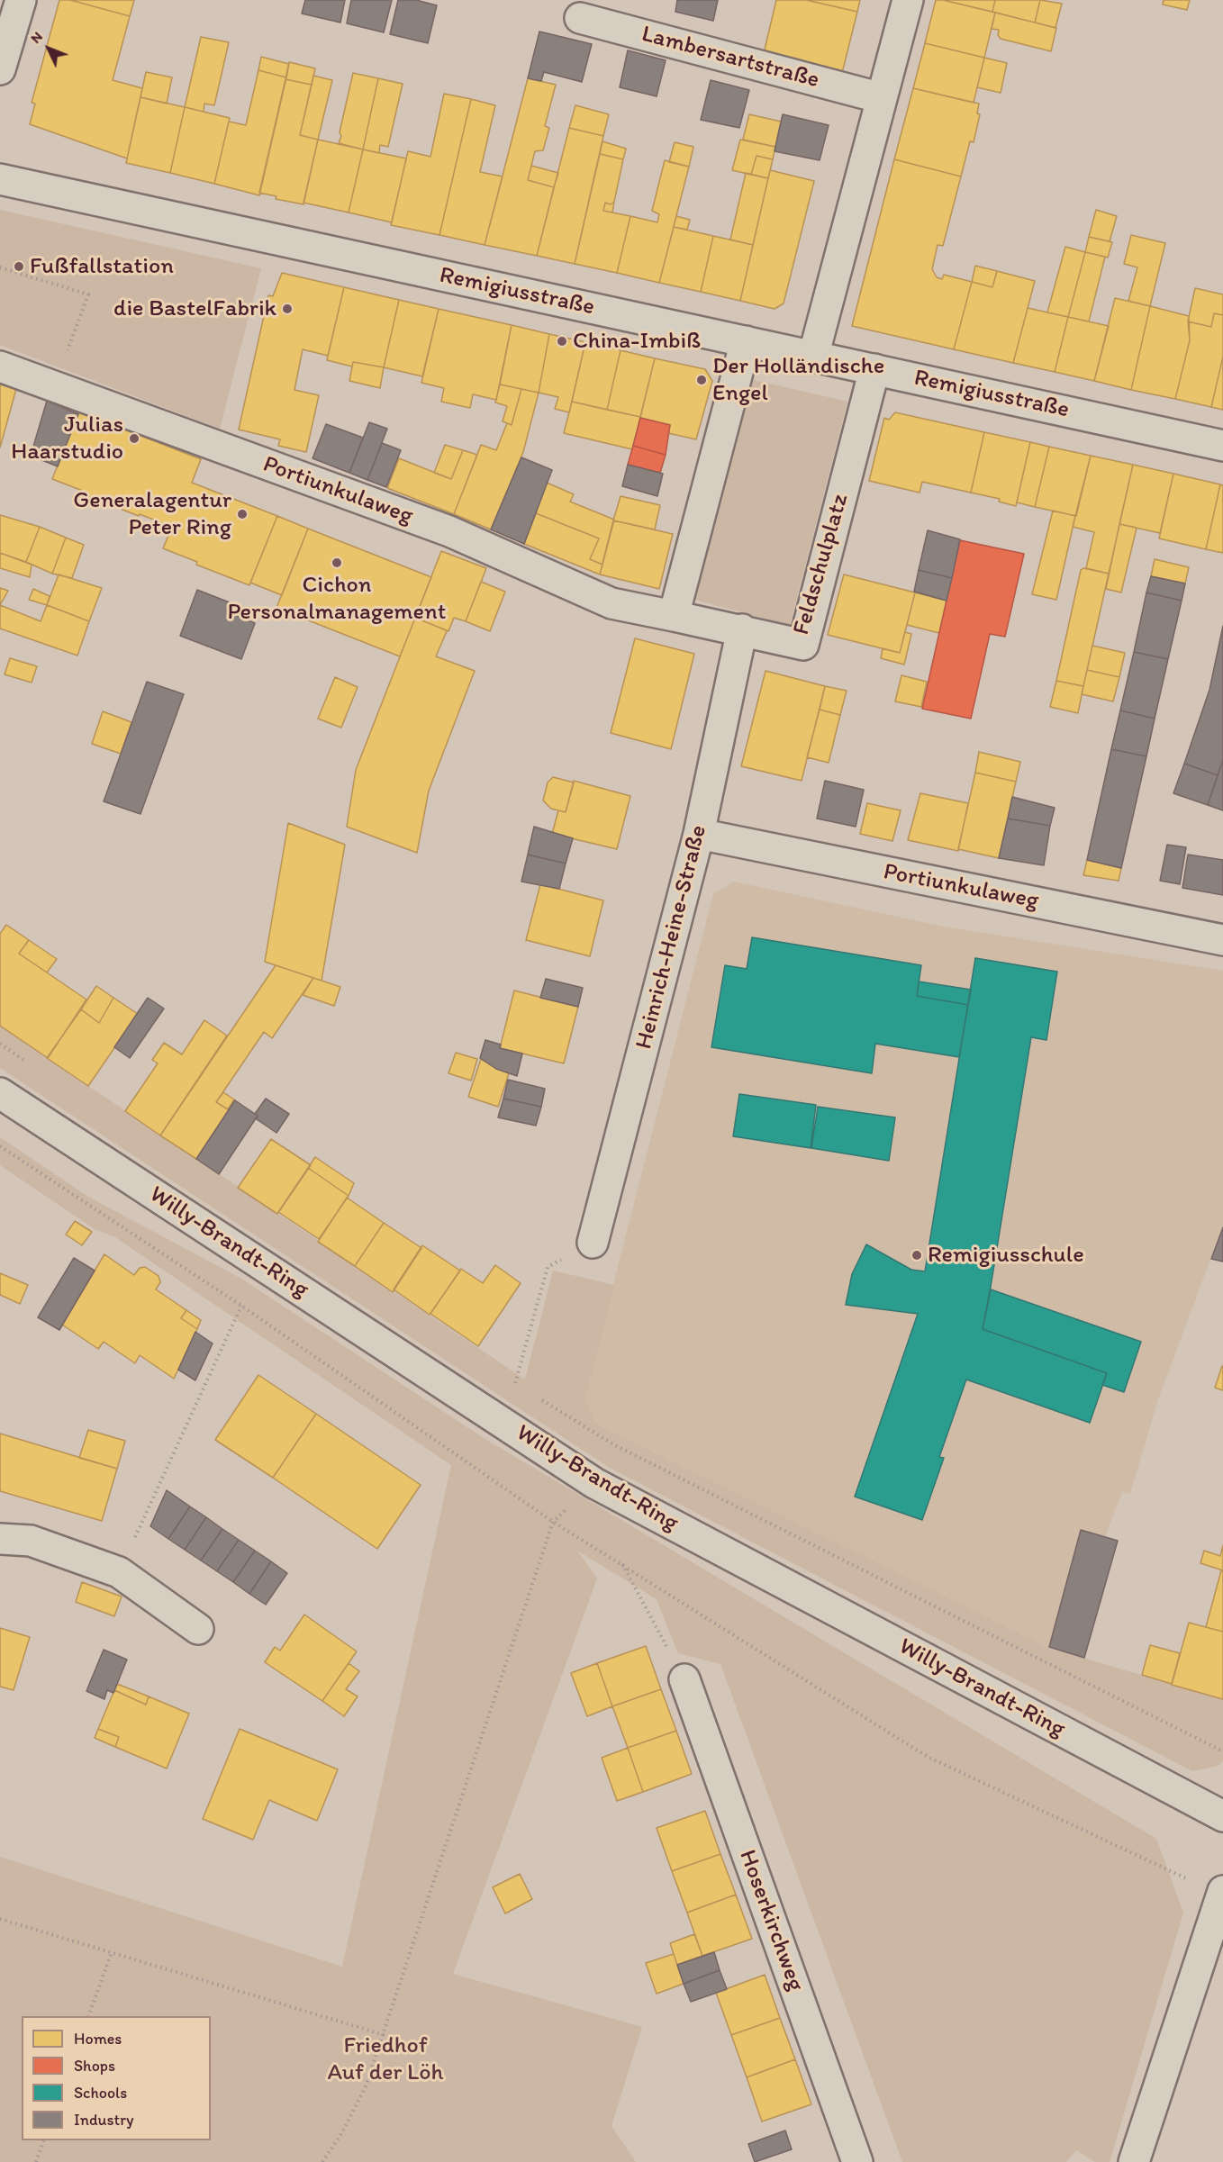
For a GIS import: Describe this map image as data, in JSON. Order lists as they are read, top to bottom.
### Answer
{
  "streets": {
    "street": [
      "Lambersartstraße",
      "Remigiusstraße",
      "Portiunkulaweg",
      "Feldschulplatz",
      "Heinrich-Heine-Straße",
      "Willy-Brandt-Ring",
      "Hoserkirchweg"
    ]
  },
  "crossings": [
    ["Remigiusstraße", "Feldschulplatz"],
    ["Portiunkulaweg", "Feldschulplatz"],
    ["Portiunkulaweg", "Heinrich-Heine-Straße"],
    ["Feldschulplatz", "Heinrich-Heine-Straße"]
  ],
  "parks": ["Friedhof Auf der Löh"],
  "places": [
    "Fußfallstation",
    "die BastelFabrik",
    "China-Imbiß",
    "Der Holländische Engel",
    "Julias Haarstudio",
    "Generalagentur Peter Ring",
    "Cichon Personalmanagement",
    "Remigiusschule"
  ],
  "legend": [
    "Homes",
    "Shops",
    "Schools",
    "Industry"
  ],
  "north": "top left"
}
